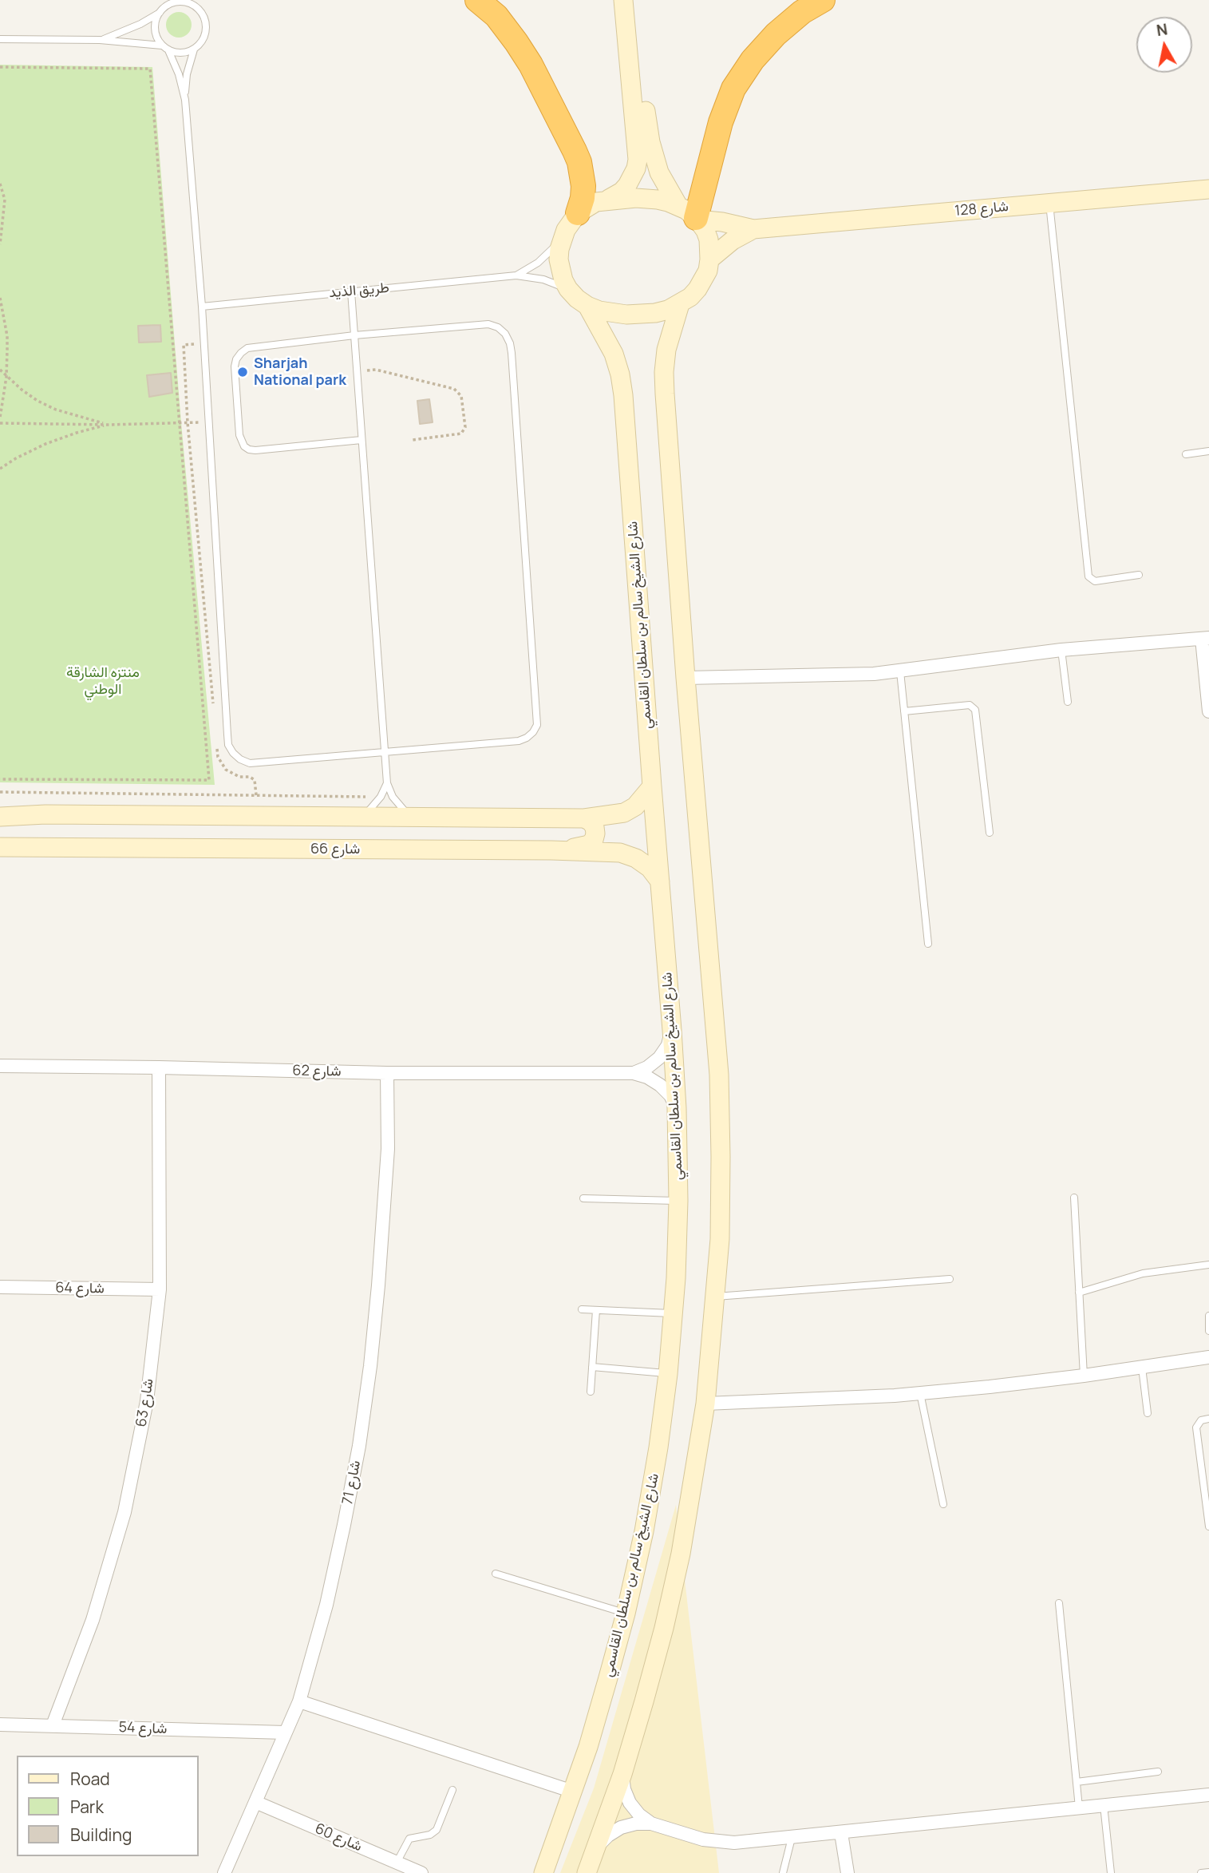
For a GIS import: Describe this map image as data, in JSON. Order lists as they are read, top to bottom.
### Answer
{
  "streets": {
    "street": [
      "شارع 128",
      "شارع الشيخ سالم بن سلطان القاسمي",
      "شارع 66",
      "شارع 62",
      "شارع 64",
      "شارع 63",
      "شارع 71",
      "شارع 54",
      "شارع 60"
    ],
    "lane": ["طريق الذيد"]
  },
  "crossings": [
    ["شارع 128", "طريق الذيد"],
    ["شارع 128", "شارع الشيخ سالم بن سلطان القاسمي"],
    ["طريق الذيد", "شارع الشيخ سالم بن سلطان القاسمي"],
    ["شارع الشيخ سالم بن سلطان القاسمي", "شارع 66"],
    ["شارع الشيخ سالم بن سلطان القاسمي", "شارع 62"],
    ["شارع 62", "شارع 63"],
    ["شارع 62", "شارع 71"],
    ["شارع 64", "شارع 63"],
    ["شارع 63", "شارع 54"],
    ["شارع 71", "شارع 54"],
    ["شارع 71", "شارع 60"]
  ],
  "parks": ["منتزه الشارقة الوطني"],
  "places": ["Sharjah National park"],
  "legend": ["Road", "Park", "Building"],
  "north": "top"
}
